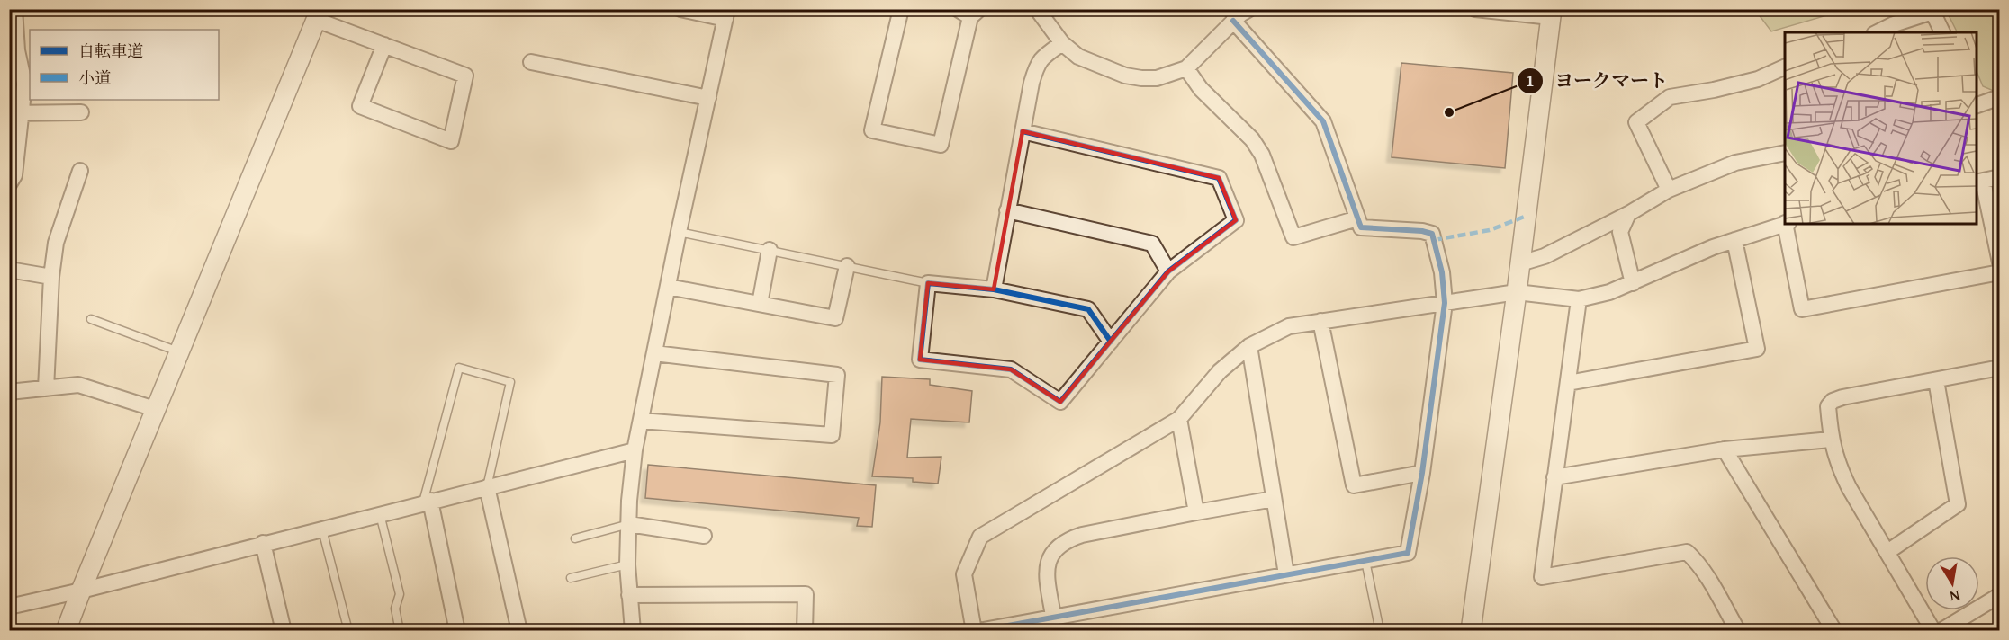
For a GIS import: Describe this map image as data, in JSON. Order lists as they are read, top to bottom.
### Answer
{
  "places": ["ヨークマート"],
  "legend": ["自転車道", "小道"],
  "north": "bottom"
}
